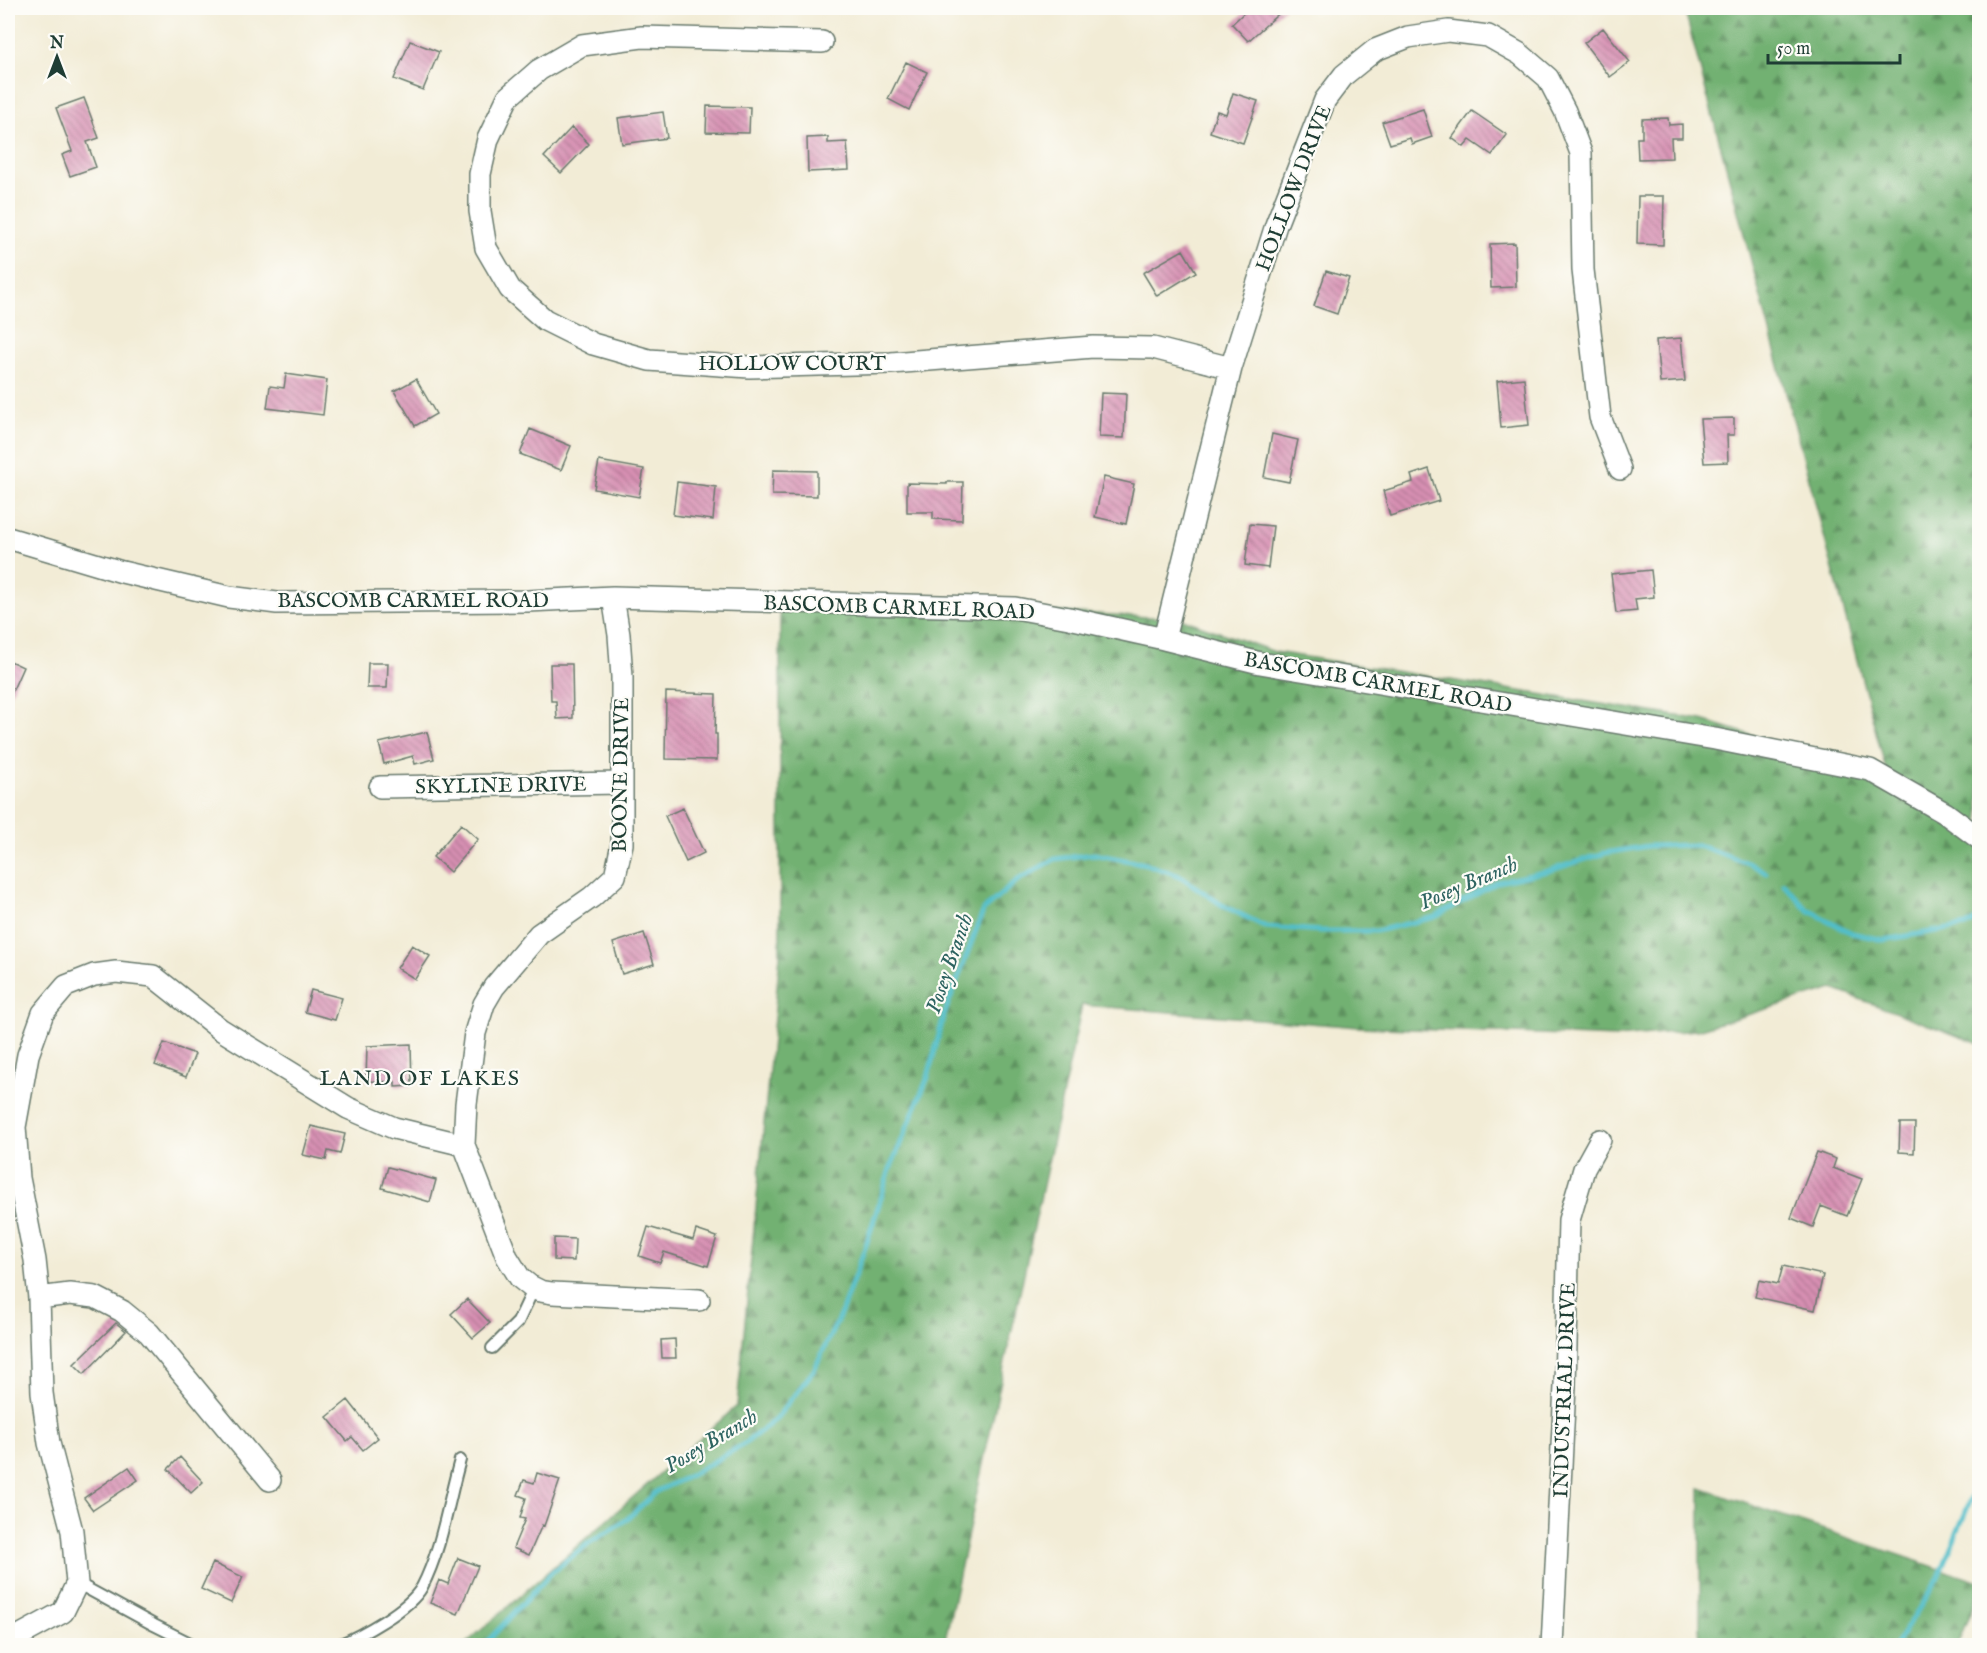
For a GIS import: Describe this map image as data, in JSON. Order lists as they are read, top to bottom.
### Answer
{
  "streets": {
    "street": [
      "HOLLOW DRIVE",
      "HOLLOW COURT",
      "BASCOMB CARMEL ROAD",
      "BOONE DRIVE",
      "SKYLINE DRIVE",
      "INDUSTRIAL DRIVE"
    ]
  },
  "crossings": [
    ["HOLLOW DRIVE", "HOLLOW COURT"],
    ["HOLLOW DRIVE", "BASCOMB CARMEL ROAD"],
    ["BASCOMB CARMEL ROAD", "BOONE DRIVE"],
    ["BOONE DRIVE", "SKYLINE DRIVE"]
  ],
  "districts": ["LAND OF LAKES"],
  "water": ["Posey Branch"],
  "scale_bar": "50 m",
  "north": "top"
}
